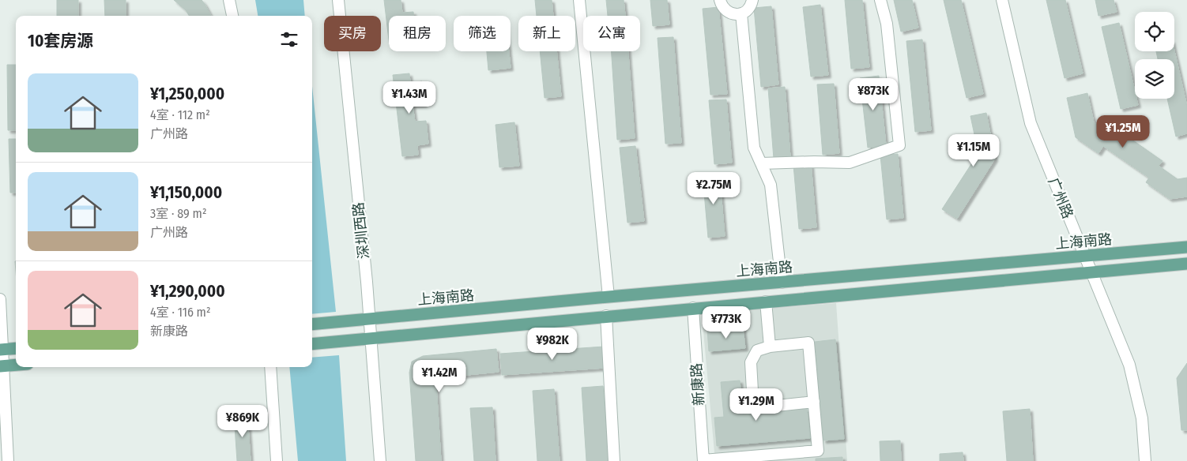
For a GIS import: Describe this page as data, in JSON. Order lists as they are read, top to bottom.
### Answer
{
  "streets": {
    "main road": ["上海南路"],
    "street": ["广州路", "深圳西路", "新康路"]
  },
  "crossings": [
    ["广州路", "上海南路"],
    ["深圳西路", "上海南路"]
  ],
  "page": {
    "chip": [
      "买房",
      "租房",
      "筛选",
      "新上",
      "公寓"
    ],
    "heading": "10套房源",
    "list": [
      {
        "name": "¥1,250,000",
        "note": "4室 · 112 m² · 广州路"
      },
      {
        "name": "¥1,150,000",
        "note": "3室 · 89 m² · 广州路"
      },
      {
        "name": "¥1,290,000",
        "note": "4室 · 116 m² · 新康路"
      }
    ],
    "price": [
      "¥873K",
      "¥1.43M",
      "¥1.25M",
      "¥1.15M",
      "¥2.75M",
      "¥773K",
      "¥982K",
      "¥1.42M",
      "¥1.29M",
      "¥869K"
    ]
  }
}
